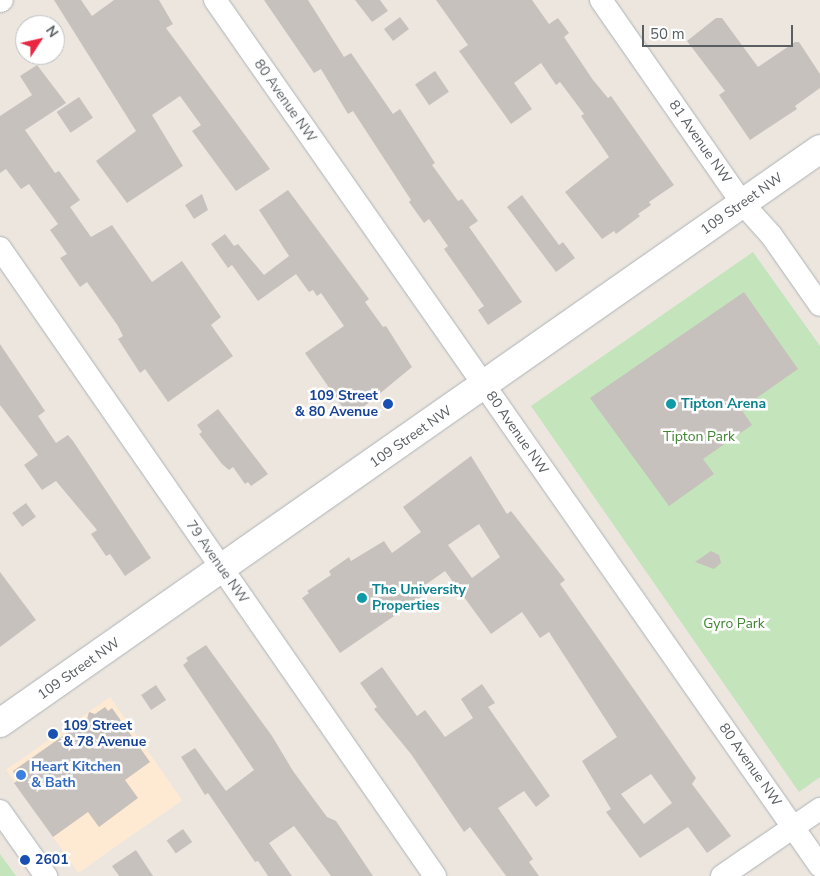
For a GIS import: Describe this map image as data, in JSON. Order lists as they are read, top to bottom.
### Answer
{
  "streets": {
    "main road": ["109 Street NW"],
    "street": ["80 Avenue NW", "81 Avenue NW", "79 Avenue NW"]
  },
  "crossings": [
    ["80 Avenue NW", "109 Street NW"],
    ["81 Avenue NW", "109 Street NW"],
    ["109 Street NW", "79 Avenue NW"]
  ],
  "parks": ["Tipton Park", "Gyro Park"],
  "places": [
    "109 Street & 80 Avenue",
    "Tipton Arena",
    "The University Properties",
    "109 Street & 78 Avenue",
    "Heart Kitchen & Bath",
    "2601"
  ],
  "scale_bar": "50 m",
  "north": "top right"
}
